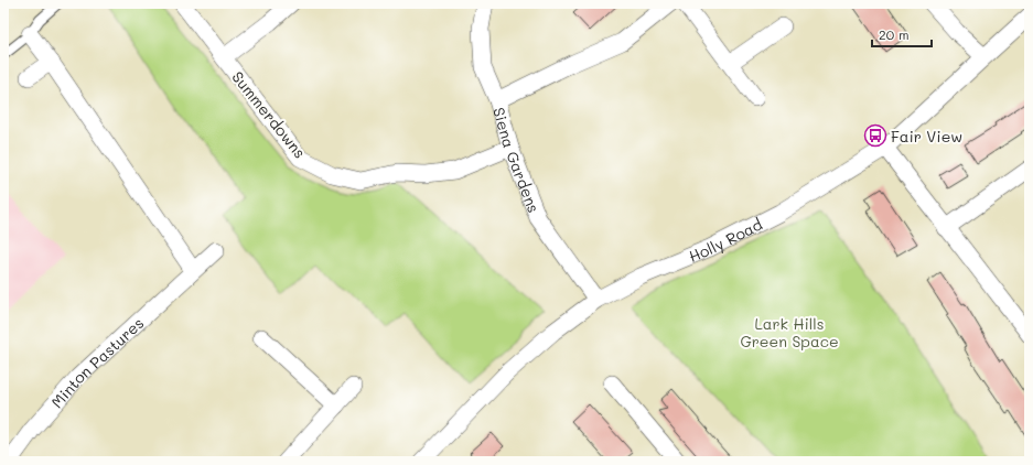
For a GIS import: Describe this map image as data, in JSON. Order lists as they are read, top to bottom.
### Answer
{
  "streets": {
    "street": [
      "Summerdowns",
      "Siena Gardens",
      "Holly Road",
      "Minton Pastures"
    ]
  },
  "crossings": [
    ["Summerdowns", "Siena Gardens"],
    ["Siena Gardens", "Holly Road"]
  ],
  "parks": ["Lark Hills Green Space"],
  "places": {
    "bus stop": ["Fair View"]
  },
  "scale_bar": "20 m"
}
